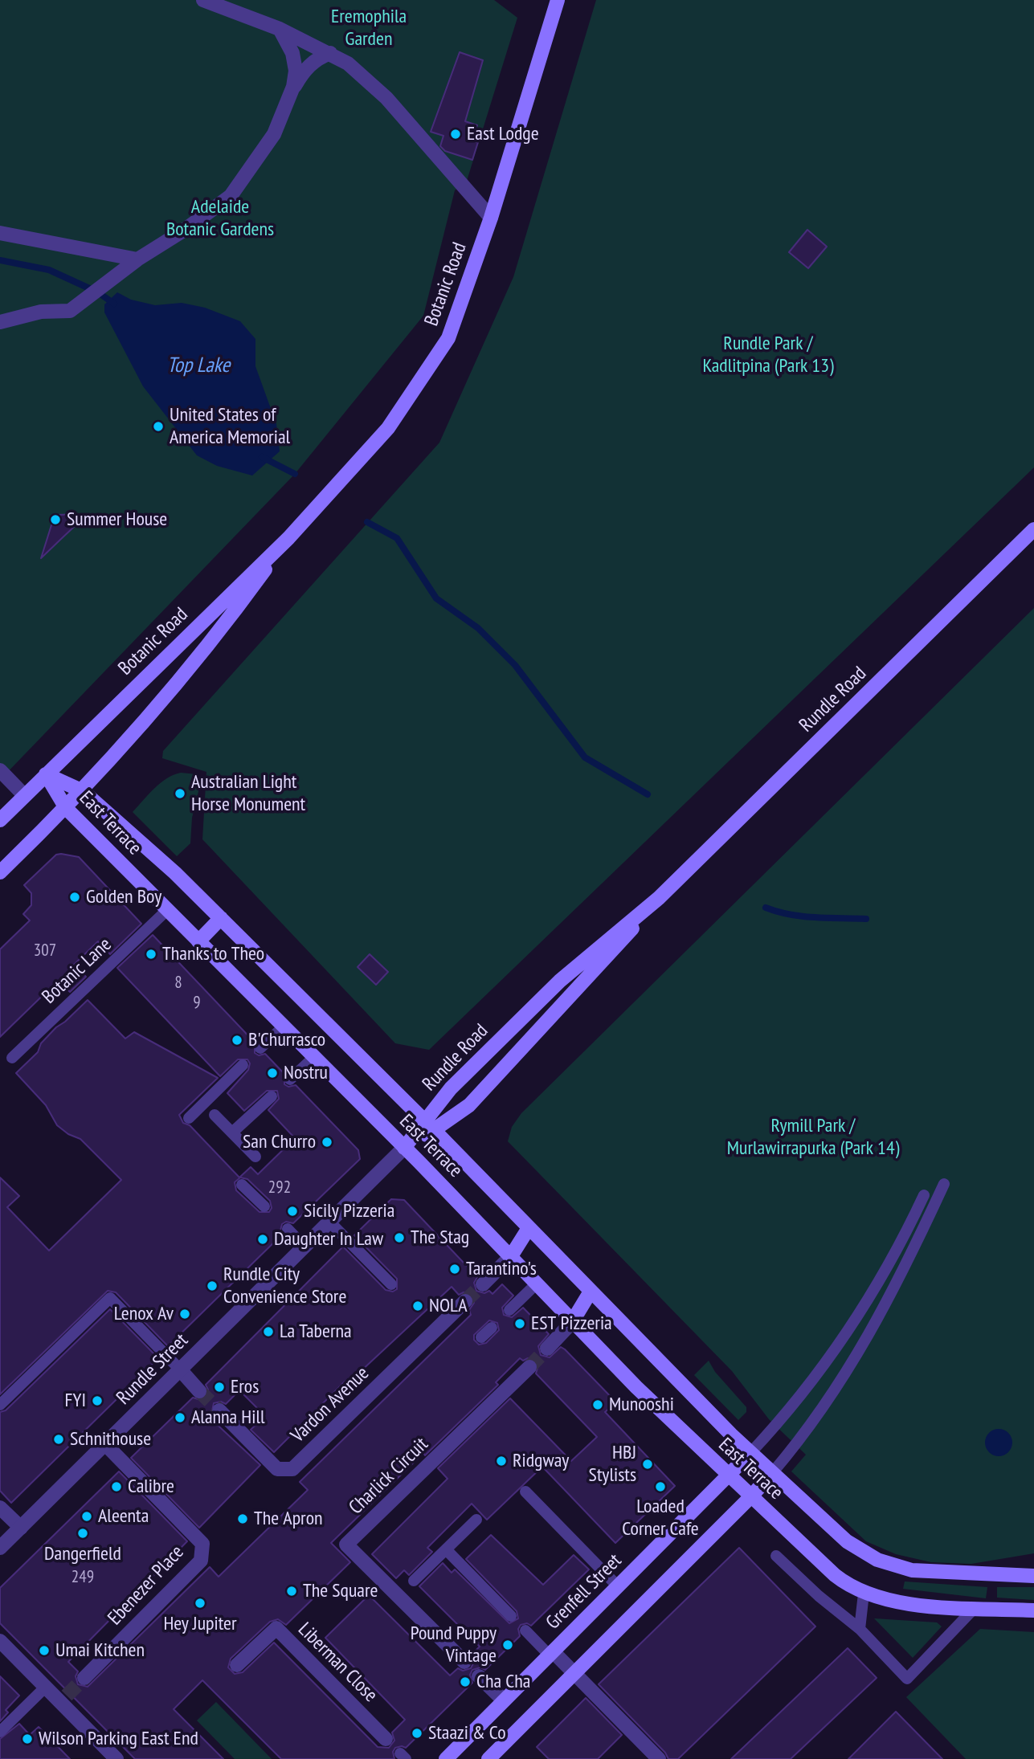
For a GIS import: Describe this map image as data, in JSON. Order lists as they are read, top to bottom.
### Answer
{
  "streets": {
    "main road": [
      "Botanic Road",
      "Rundle Road",
      "East Terrace",
      "Grenfell Street"
    ],
    "street": [
      "Rundle Street",
      "Vardon Avenue",
      "Charlick Circuit",
      "Ebenezer Place",
      "Liberman Close"
    ],
    "lane": ["Botanic Lane"]
  },
  "crossings": [
    ["Botanic Road", "East Terrace"],
    ["Rundle Road", "East Terrace"],
    ["Rundle Road", "Rundle Street"],
    ["East Terrace", "Botanic Lane"],
    ["East Terrace", "Rundle Street"],
    ["East Terrace", "Grenfell Street"],
    ["Rundle Street", "Ebenezer Place"]
  ],
  "water": ["Top Lake"],
  "parks": [
    "Eremophila Garden",
    "Adelaide Botanic Gardens",
    "Rundle Park / Kadlitpina (Park 13)",
    "Rymill Park / Murlawirrapurka (Park 14)"
  ],
  "places": [
    "East Lodge",
    "United States of America Memorial",
    "Summer House",
    "Australian Light Horse Monument",
    "Golden Boy",
    "Thanks to Theo",
    "B'Churrasco",
    "Nostru",
    "San Churro",
    "Sicily Pizzeria",
    "The Stag",
    "Daughter In Law",
    "Tarantino's",
    "Rundle City Convenience Store",
    "NOLA",
    "Lenox Av",
    "EST Pizzeria",
    "La Taberna",
    "Eros",
    "FYI",
    "Munooshi",
    "Alanna Hill",
    "Schnithouse",
    "Ridgway",
    "HBJ Stylists",
    "Calibre",
    "Loaded Corner Cafe",
    "Aleenta",
    "The Apron",
    "Dangerfield",
    "The Square",
    "Hey Jupiter",
    "Pound Puppy Vintage",
    "Umai Kitchen",
    "Cha Cha",
    "Staazi & Co",
    "Wilson Parking East End"
  ],
  "house_numbers": [
    "307",
    "8",
    "9",
    "292",
    "249"
  ]
}
